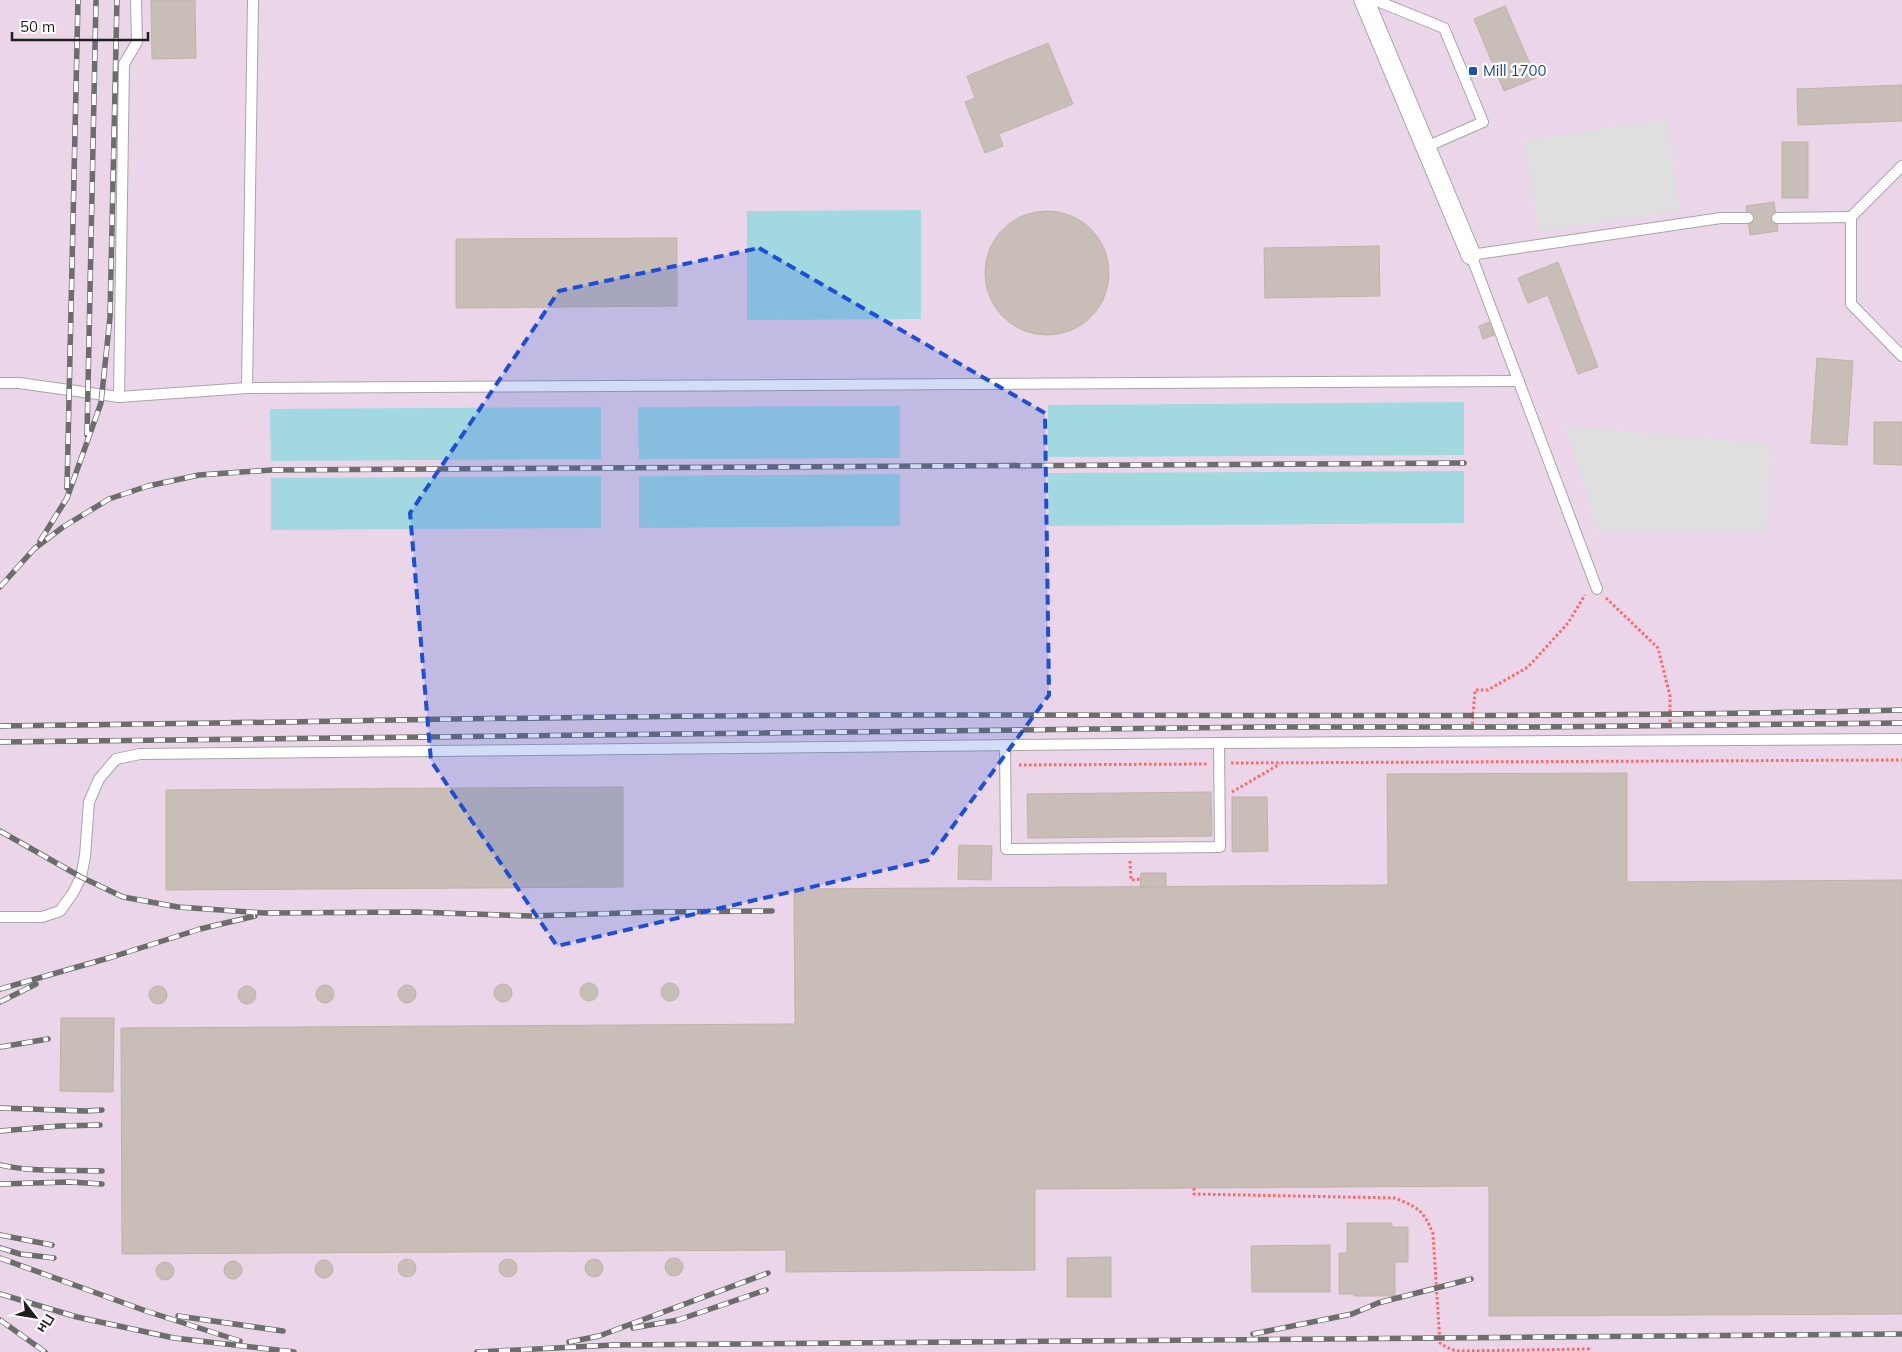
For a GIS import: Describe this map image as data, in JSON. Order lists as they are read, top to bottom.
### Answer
{
  "places": {
    "transit": ["Mill 1700"]
  },
  "scale_bar": "50 m",
  "north": "bottom right"
}
